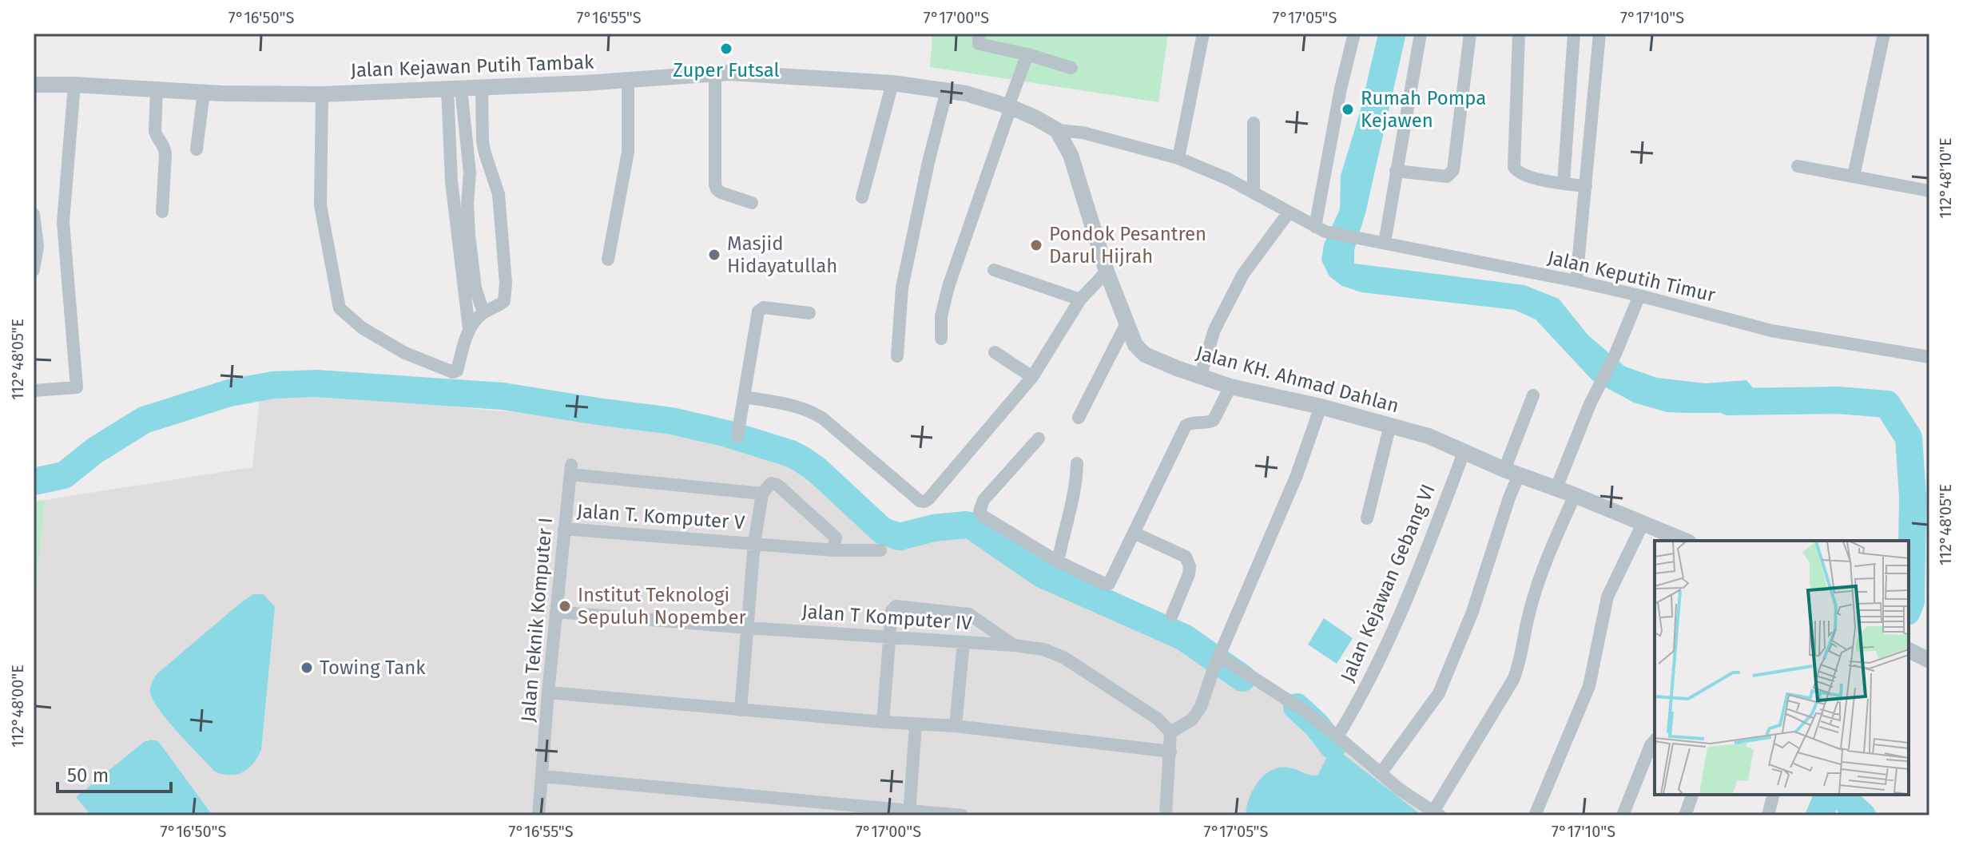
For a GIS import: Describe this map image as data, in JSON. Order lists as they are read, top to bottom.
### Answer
{
  "streets": {
    "street": [
      "Jalan Kejawan Putih Tambak",
      "Jalan Keputih Timur",
      "Jalan KH. Ahmad Dahlan",
      "Jalan T. Komputer V",
      "Jalan Kejawan Gebang VI",
      "Jalan T Komputer IV",
      "Jalan Teknik Komputer I"
    ]
  },
  "crossings": [
    ["Jalan Kejawan Putih Tambak", "Jalan Keputih Timur"],
    ["Jalan Kejawan Putih Tambak", "Jalan KH. Ahmad Dahlan"],
    ["Jalan Keputih Timur", "Jalan KH. Ahmad Dahlan"],
    ["Jalan KH. Ahmad Dahlan", "Jalan Kejawan Gebang VI"],
    ["Jalan T. Komputer V", "Jalan Teknik Komputer I"],
    ["Jalan T Komputer IV", "Jalan Teknik Komputer I"]
  ],
  "places": [
    "Zuper Futsal",
    "Rumah Pompa Kejawen",
    "Pondok Pesantren Darul Hijrah",
    "Masjid Hidayatullah",
    "Institut Teknologi Sepuluh Nopember",
    "Towing Tank"
  ],
  "scale_bar": "50 m",
  "coordinates": [
    "7°16'50\"S",
    "7°16'55\"S",
    "7°17'00\"S",
    "7°17'05\"S",
    "7°17'10\"S",
    "112°48'10\"E",
    "112°48'05\"E",
    "112°48'00\"E"
  ]
}
